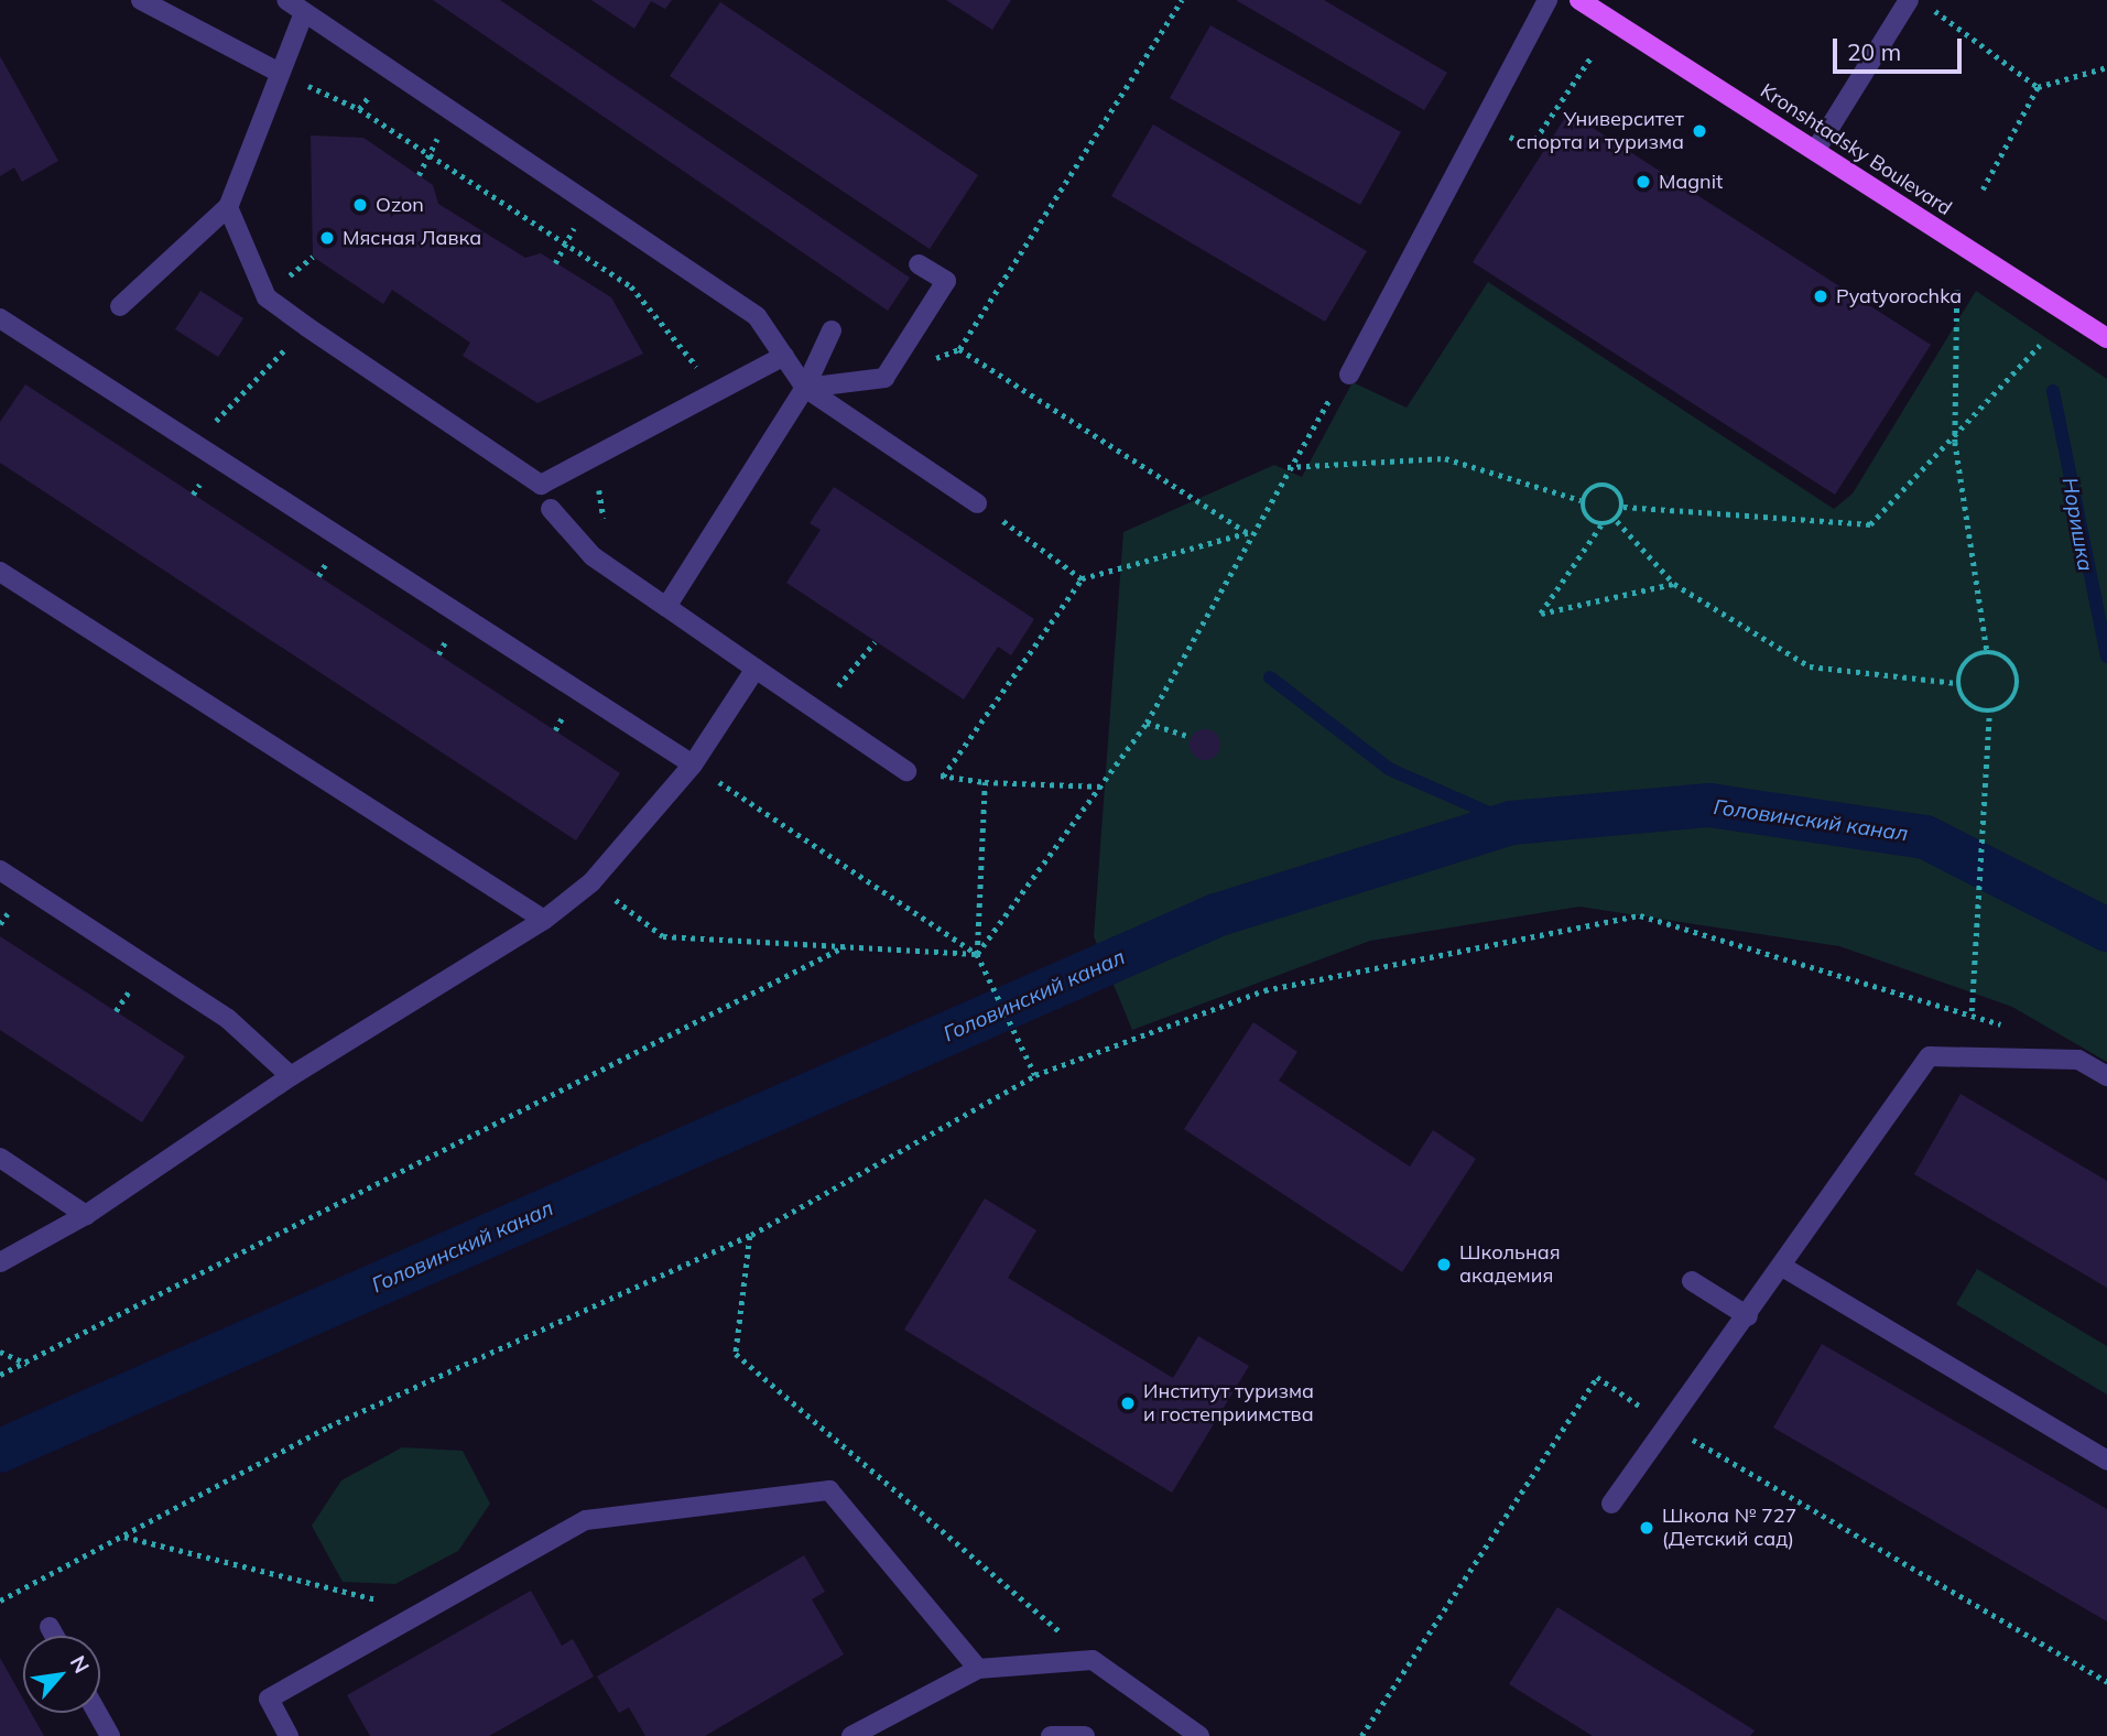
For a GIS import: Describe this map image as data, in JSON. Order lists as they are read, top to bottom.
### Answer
{
  "streets": {
    "main road": ["Kronshtadsky Boulevard"]
  },
  "water": ["Норишка", "Головинский канал"],
  "places": [
    "Университет спорта и туризма",
    "Magnit",
    "Ozon",
    "Мясная Лавка",
    "Pyatyorochka",
    "Школьная академия",
    "Институт туризма и гостеприимства",
    "Школа № 727 (Детский сад)"
  ],
  "scale_bar": "20 m",
  "north": "top right"
}
